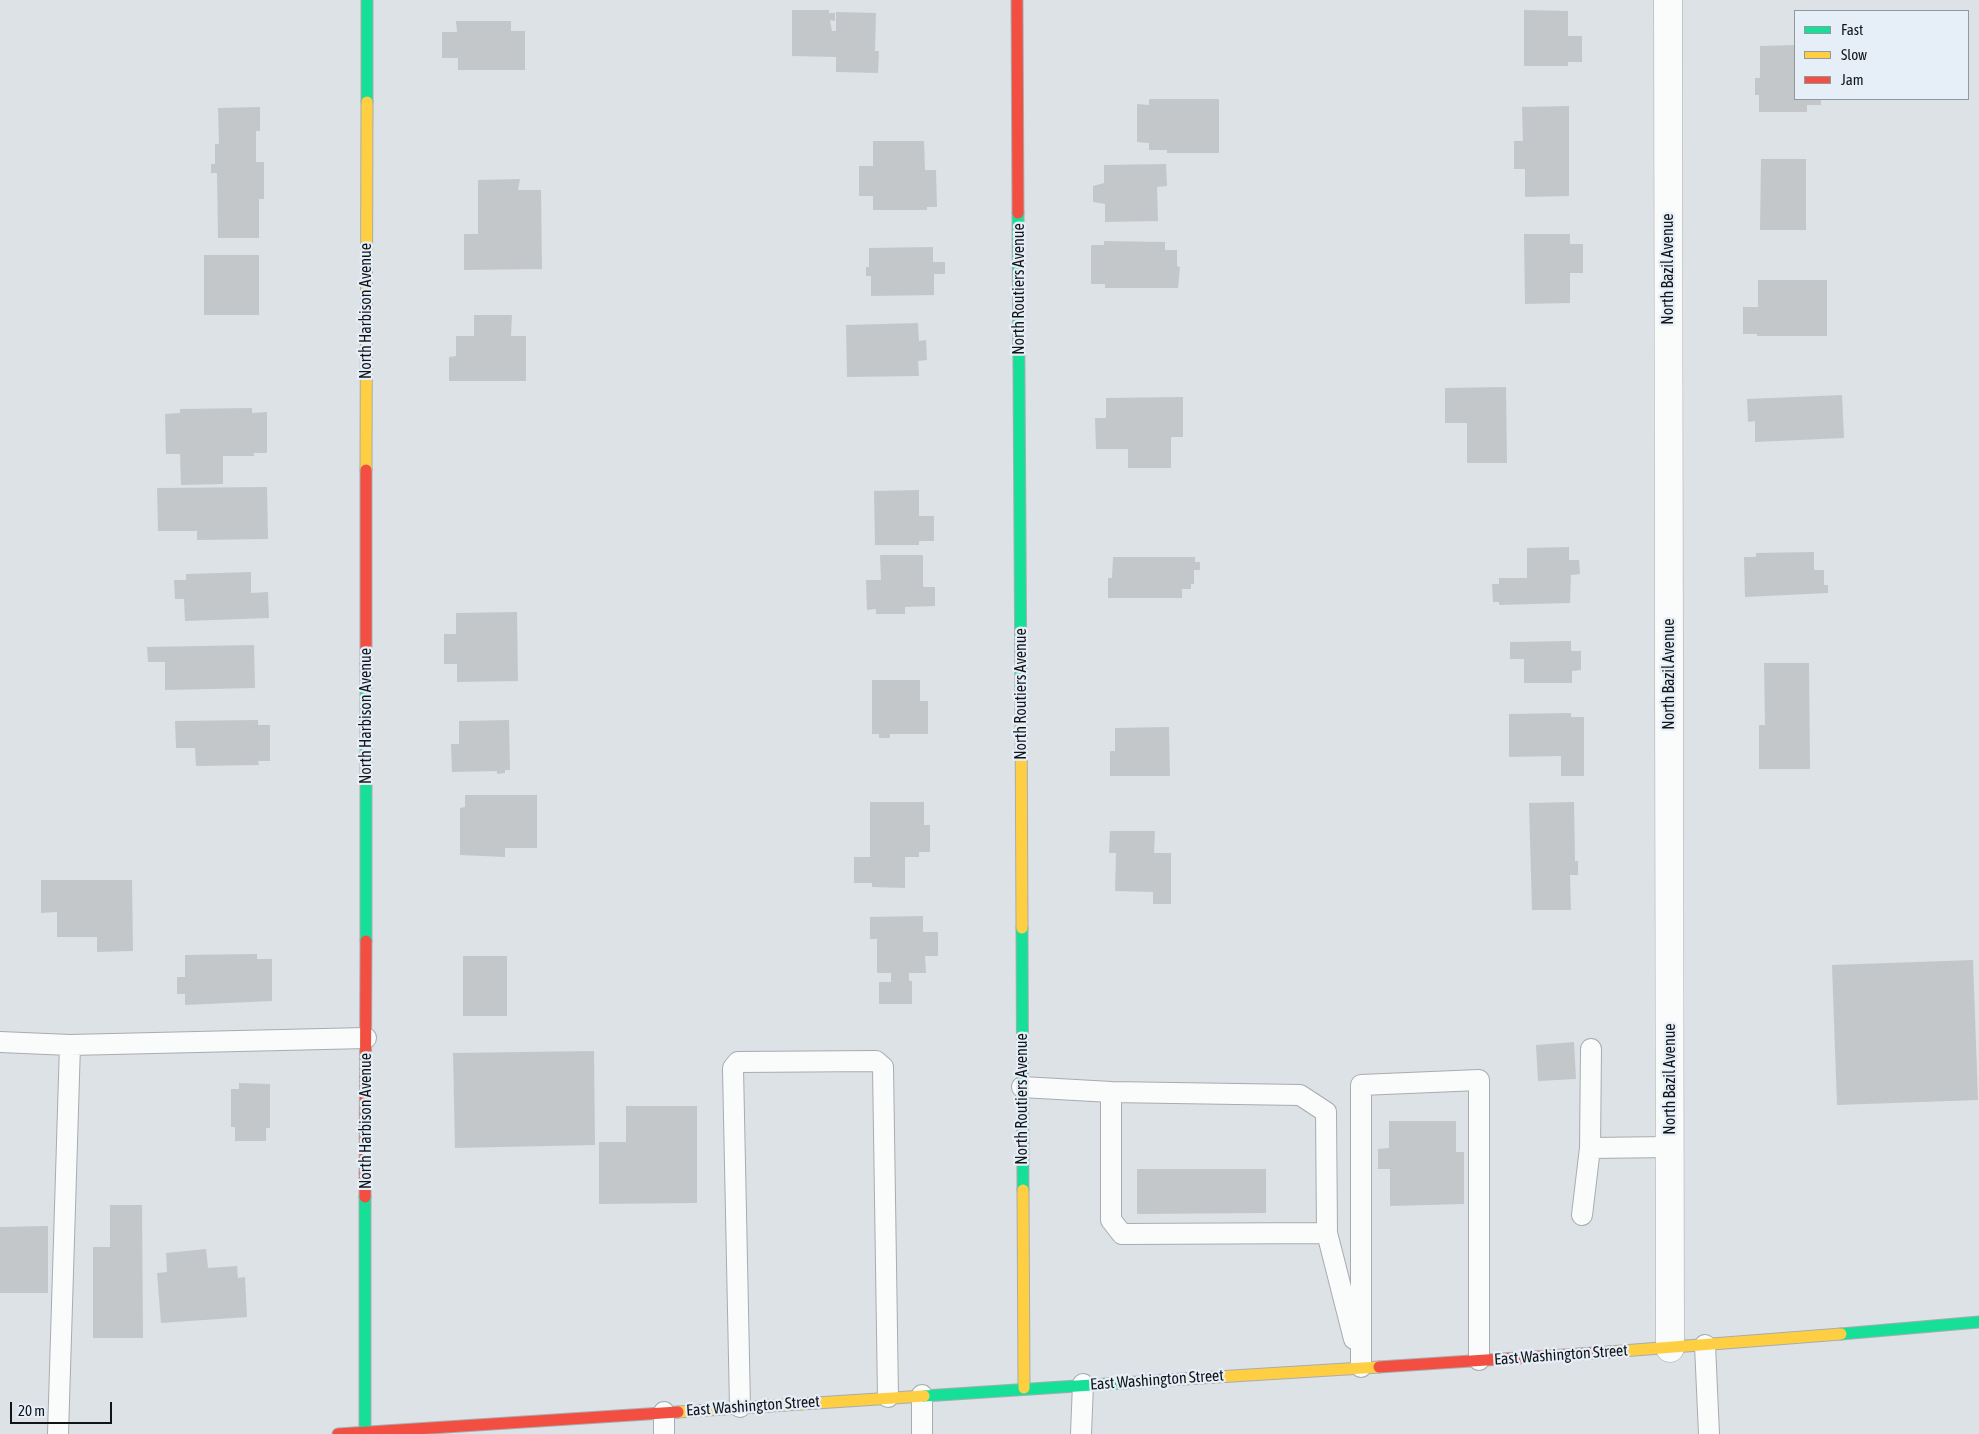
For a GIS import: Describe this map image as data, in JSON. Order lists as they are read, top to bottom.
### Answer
{
  "streets": {
    "street": [
      "North Bazil Avenue",
      "North Routiers Avenue",
      "North Harbison Avenue",
      "East Washington Street"
    ]
  },
  "crossings": [
    ["North Bazil Avenue", "East Washington Street"],
    ["North Routiers Avenue", "East Washington Street"],
    ["North Harbison Avenue", "East Washington Street"]
  ],
  "legend": ["Fast", "Slow", "Jam"],
  "scale_bar": "20 m"
}
